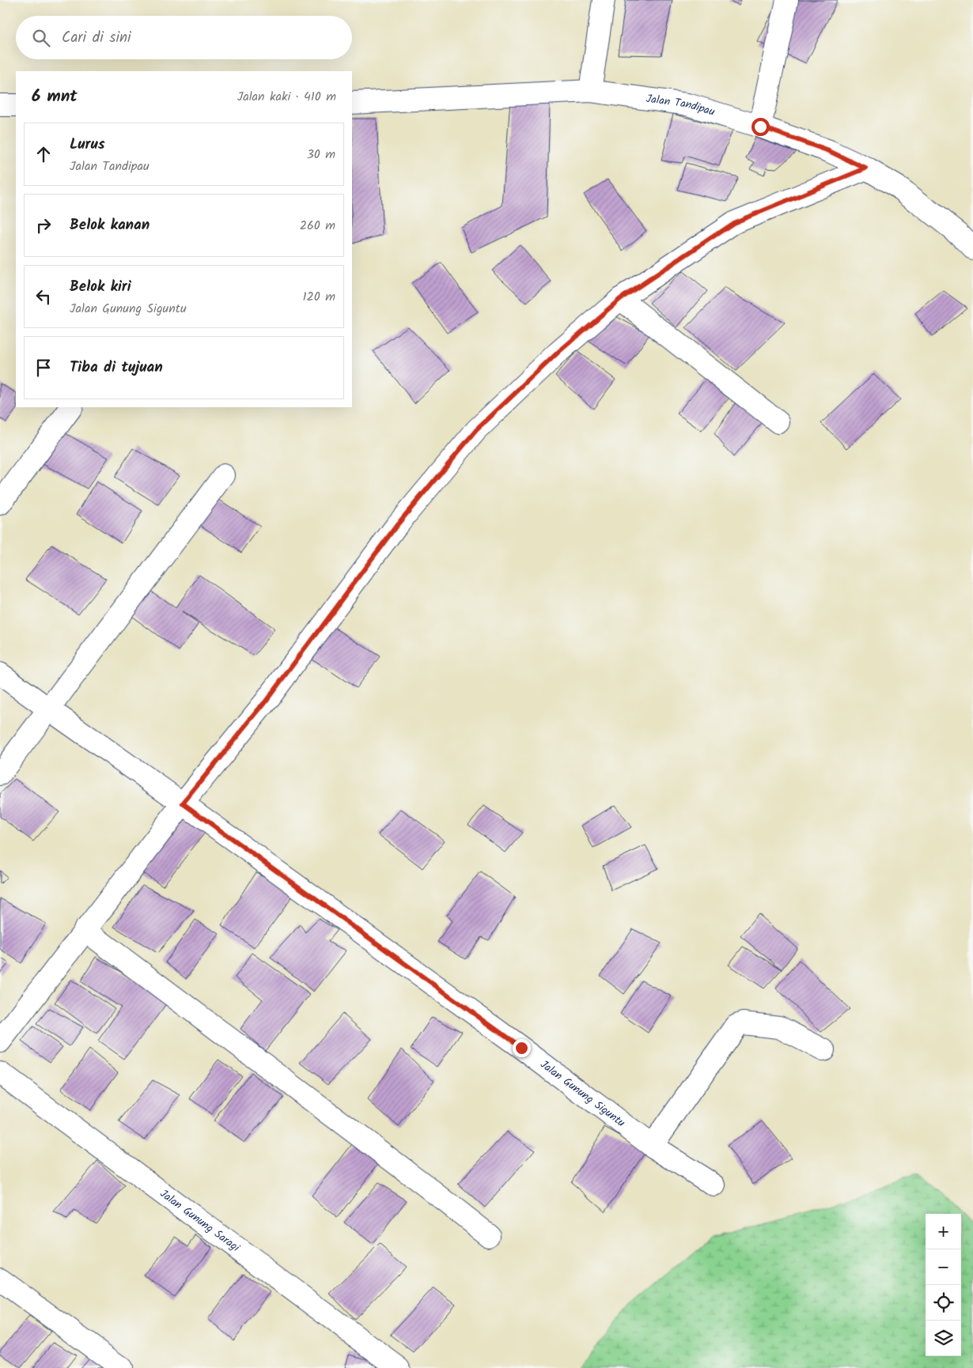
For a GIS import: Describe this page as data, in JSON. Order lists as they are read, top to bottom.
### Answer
{
  "streets": {
    "street": ["Jalan Tandipau", "Jalan Gunung Siguntu", "Jalan Gunung Saragi"]
  },
  "page": {
    "search": "Cari di sini",
    "heading": ["6 mnt", "Jalan kaki · 410 m"],
    "list": [
      ["Lurus", "Jalan Tandipau", "30 m"],
      ["Belok kanan", "260 m"],
      ["Belok kiri", "Jalan Gunung Siguntu", "120 m"],
      "Tiba di tujuan"
    ],
    "map_buttons": ["+", "−"]
  }
}
